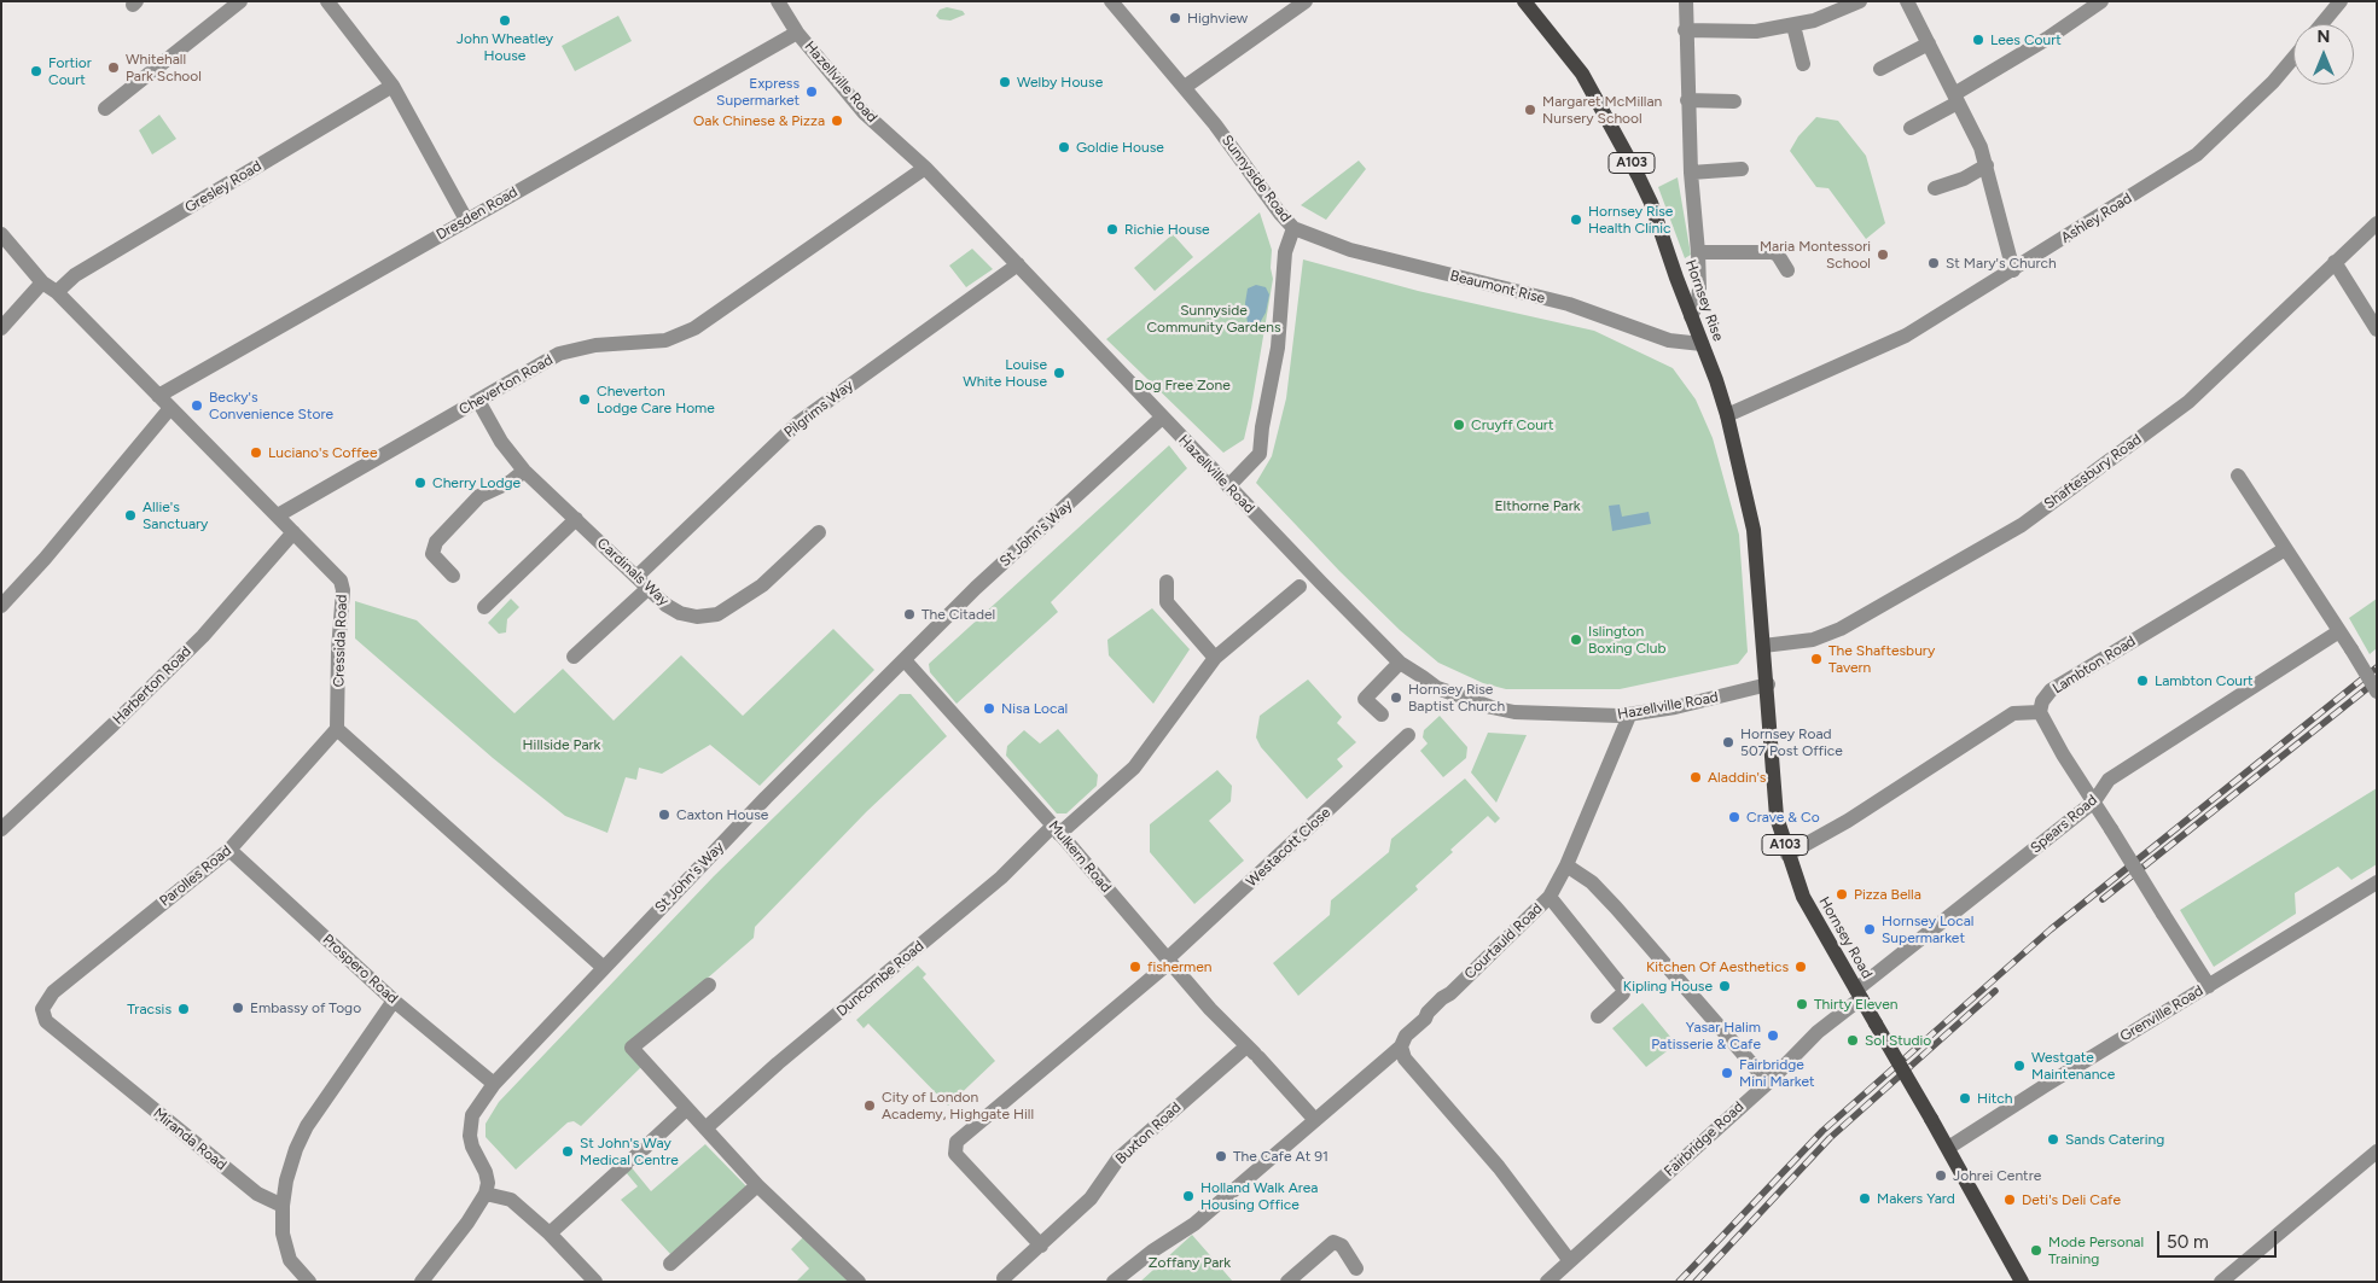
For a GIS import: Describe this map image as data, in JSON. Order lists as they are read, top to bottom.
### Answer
{
  "streets": {
    "main road": ["A103", "Hornsey Rise", "Hornsey Road"],
    "street": [
      "Hazellville Road",
      "Sunnyside Road",
      "Gresley Road",
      "Dresden Road",
      "Ashley Road",
      "Beaumont Rise",
      "Cheverton Road",
      "Pilgrims Way",
      "Shaftesbury Road",
      "St John's Way",
      "Cardinals Way",
      "Cressida Road",
      "Lambton Road",
      "Harberton Road",
      "Spears Road",
      "Westacott Close",
      "Mulkern Road",
      "Parolles Road",
      "Courtauld Road",
      "Prospero Road",
      "Duncombe Road",
      "Grenville Road",
      "Buxton Road",
      "Miranda Road",
      "Fairbridge Road"
    ]
  },
  "crossings": [
    ["Hazellville Road", "Sunnyside Road"],
    ["Hazellville Road", "Dresden Road"],
    ["Hazellville Road", "Cheverton Road"],
    ["Hazellville Road", "Pilgrims Way"],
    ["Hazellville Road", "St John's Way"],
    ["Hazellville Road", "Hornsey Road"],
    ["Hazellville Road", "Courtauld Road"],
    ["Sunnyside Road", "Beaumont Rise"],
    ["Gresley Road", "Cressida Road"],
    ["Dresden Road", "Cressida Road"],
    ["Ashley Road", "Hornsey Rise"],
    ["Beaumont Rise", "Hornsey Rise"],
    ["Hornsey Rise", "Shaftesbury Road"],
    ["Hornsey Rise", "Hornsey Road"],
    ["Cheverton Road", "Cardinals Way"],
    ["Cheverton Road", "Cressida Road"],
    ["Pilgrims Way", "Cardinals Way"],
    ["Shaftesbury Road", "Hornsey Road"],
    ["St John's Way", "Mulkern Road"],
    ["St John's Way", "Prospero Road"],
    ["Cressida Road", "Harberton Road"],
    ["Cressida Road", "Parolles Road"],
    ["Spears Road", "Hornsey Road"],
    ["Spears Road", "Fairbridge Road"],
    ["Westacott Close", "Mulkern Road"],
    ["Westacott Close", "Buxton Road"],
    ["Mulkern Road", "Courtauld Road"],
    ["Mulkern Road", "Duncombe Road"],
    ["Mulkern Road", "Buxton Road"],
    ["Parolles Road", "Prospero Road"],
    ["Parolles Road", "Miranda Road"],
    ["Hornsey Road", "Grenville Road"],
    ["Hornsey Road", "Fairbridge Road"]
  ],
  "parks": [
    "Sunnyside Community Gardens",
    "Dog Free Zone",
    "Elthorne Park",
    "Hillside Park",
    "Zoffany Park"
  ],
  "places": [
    "Highview",
    "John Wheatley House",
    "Lees Court",
    "Whitehall Park School",
    "Fortior Court",
    "Welby House",
    "Express Supermarket",
    "Margaret McMillan Nursery School",
    "Oak Chinese & Pizza",
    "Goldie House",
    "Hornsey Rise Health Clinic",
    "Richie House",
    "Maria Montessori School",
    "St Mary's Church",
    "Louise White House",
    "Cheverton Lodge Care Home",
    "Becky's Convenience Store",
    "Cruyff Court",
    "Luciano's Coffee",
    "Cherry Lodge",
    "Allie's Sanctuary",
    "The Citadel",
    "Islington Boxing Club",
    "The Shaftesbury Tavern",
    "Lambton Court",
    "Hornsey Rise Baptist Church",
    "Nisa Local",
    "Hornsey Road 507 Post Office",
    "Aladdin's",
    "Caxton House",
    "Crave & Co",
    "Pizza Bella",
    "Hornsey Local Supermarket",
    "fishermen",
    "Kitchen Of Aesthetics",
    "Kipling House",
    "Thirty Eleven",
    "Embassy of Togo",
    "Tracsis",
    "Yasar Halim Patisserie & Cafe",
    "Sol Studio",
    "Westgate Maintenance",
    "Fairbridge Mini Market",
    "Hitch",
    "City of London Academy, Highgate Hill",
    "Sands Catering",
    "St John's Way Medical Centre",
    "The Cafe At 91",
    "Johrei Centre",
    "Holland Walk Area Housing Office",
    "Makers Yard",
    "Deti's Deli Cafe",
    "Mode Personal Training"
  ],
  "scale_bar": "50 m",
  "north": "top"
}
